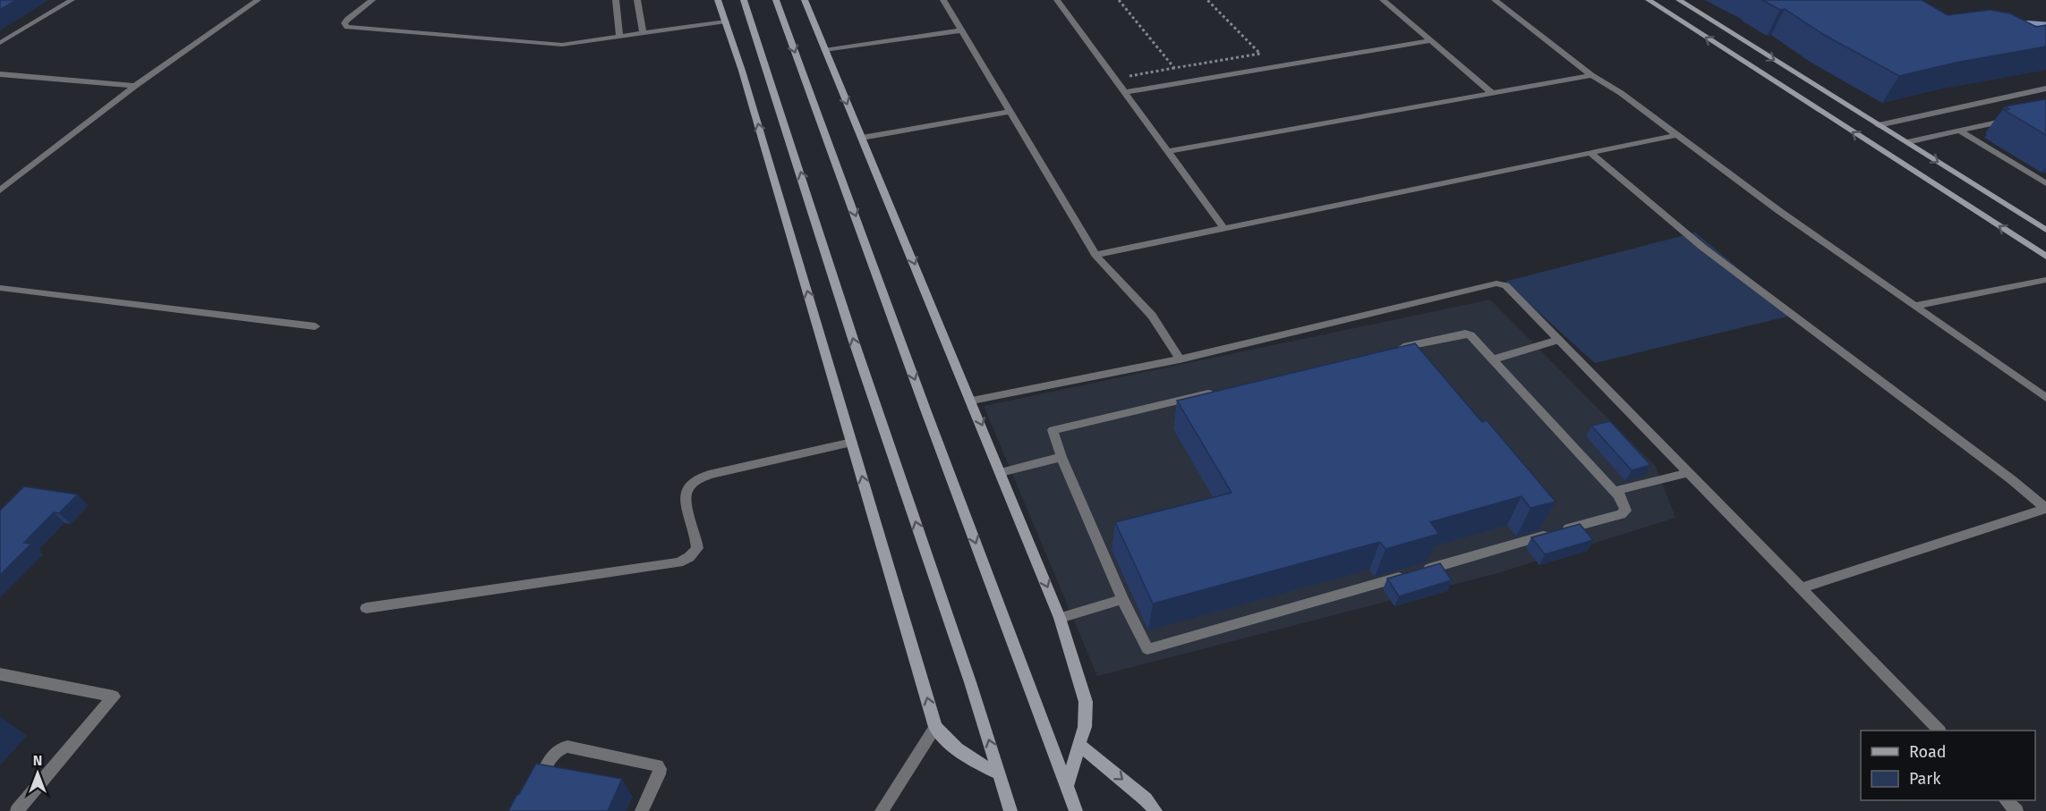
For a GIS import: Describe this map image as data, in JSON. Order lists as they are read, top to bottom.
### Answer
{
  "legend": ["Road", "Park"],
  "north": "top"
}
